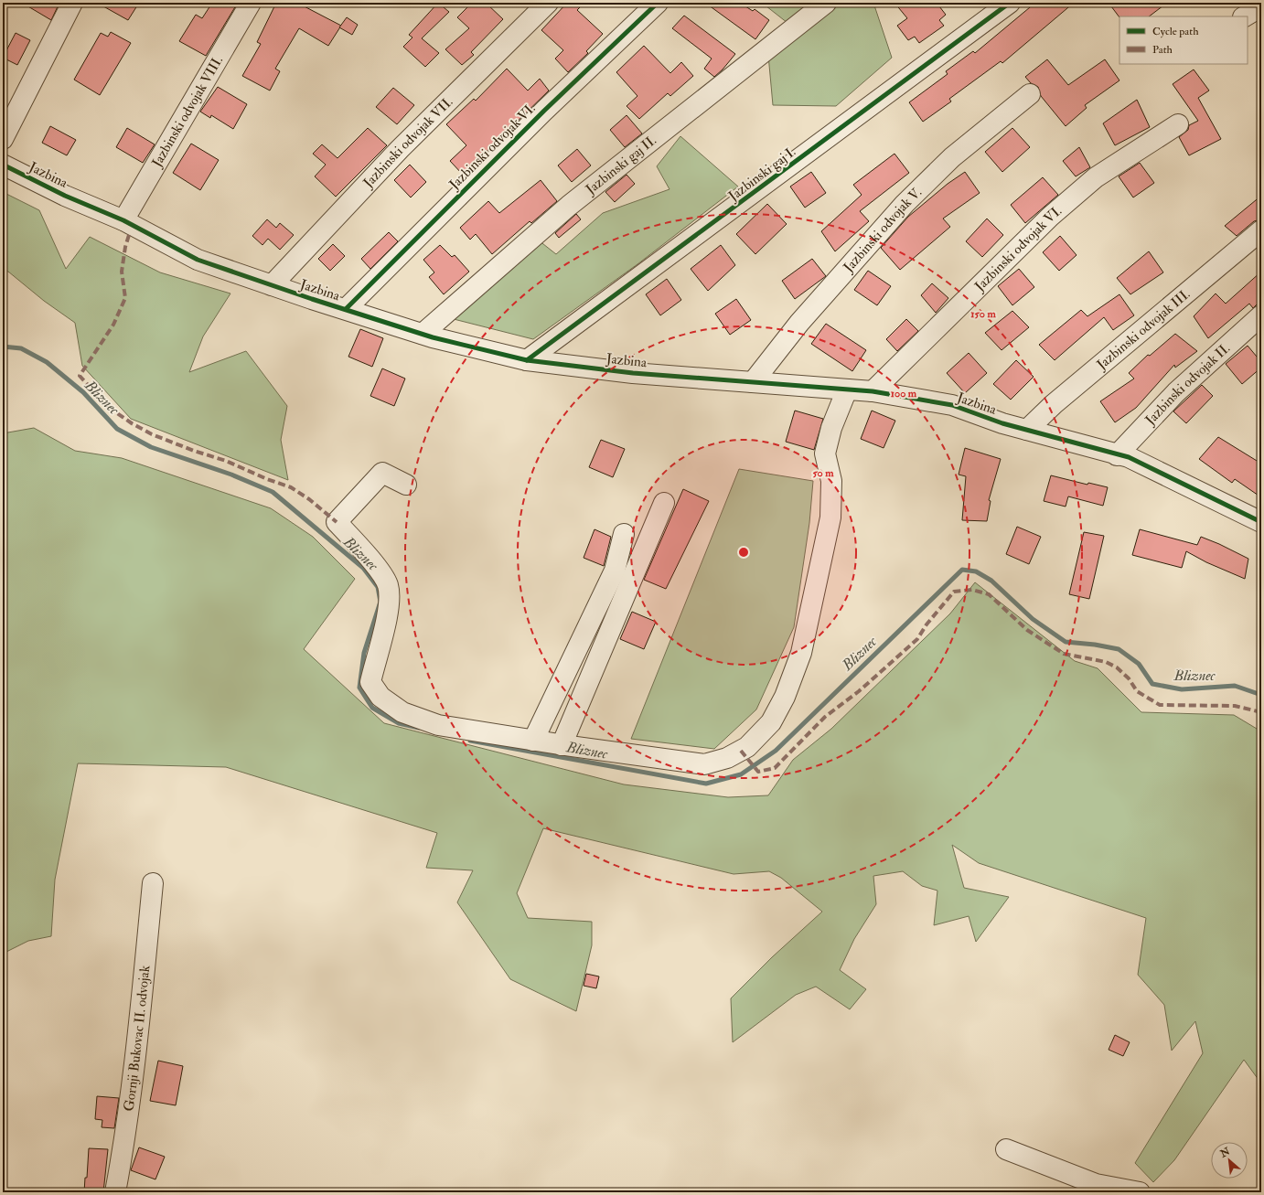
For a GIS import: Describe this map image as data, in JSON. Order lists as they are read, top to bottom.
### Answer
{
  "streets": {
    "street": [
      "Jazbinski odvojak VIII.",
      "Jazbinski odvojak VII.",
      "Jazbinski odvojak VI.",
      "Jazbinski gaj II.",
      "Jazbinski gaj I.",
      "Jazbina",
      "Jazbinski odvojak V.",
      "Jazbinski odvojak III.",
      "Jazbinski odvojak II.",
      "Gornji Bukovac II. odvojak"
    ]
  },
  "crossings": [
    ["Jazbinski odvojak VIII.", "Jazbina"],
    ["Jazbinski odvojak VII.", "Jazbina"],
    ["Jazbinski odvojak VI.", "Jazbina"],
    ["Jazbinski gaj II.", "Jazbina"],
    ["Jazbinski gaj I.", "Jazbina"],
    ["Jazbina", "Jazbinski odvojak V."],
    ["Jazbina", "Jazbinski odvojak III."],
    ["Jazbina", "Jazbinski odvojak II."]
  ],
  "water": ["Bliznec"],
  "legend": ["Cycle path", "Path"],
  "north": "top left",
  "rings": ["150 m", "100 m", "50 m"]
}
